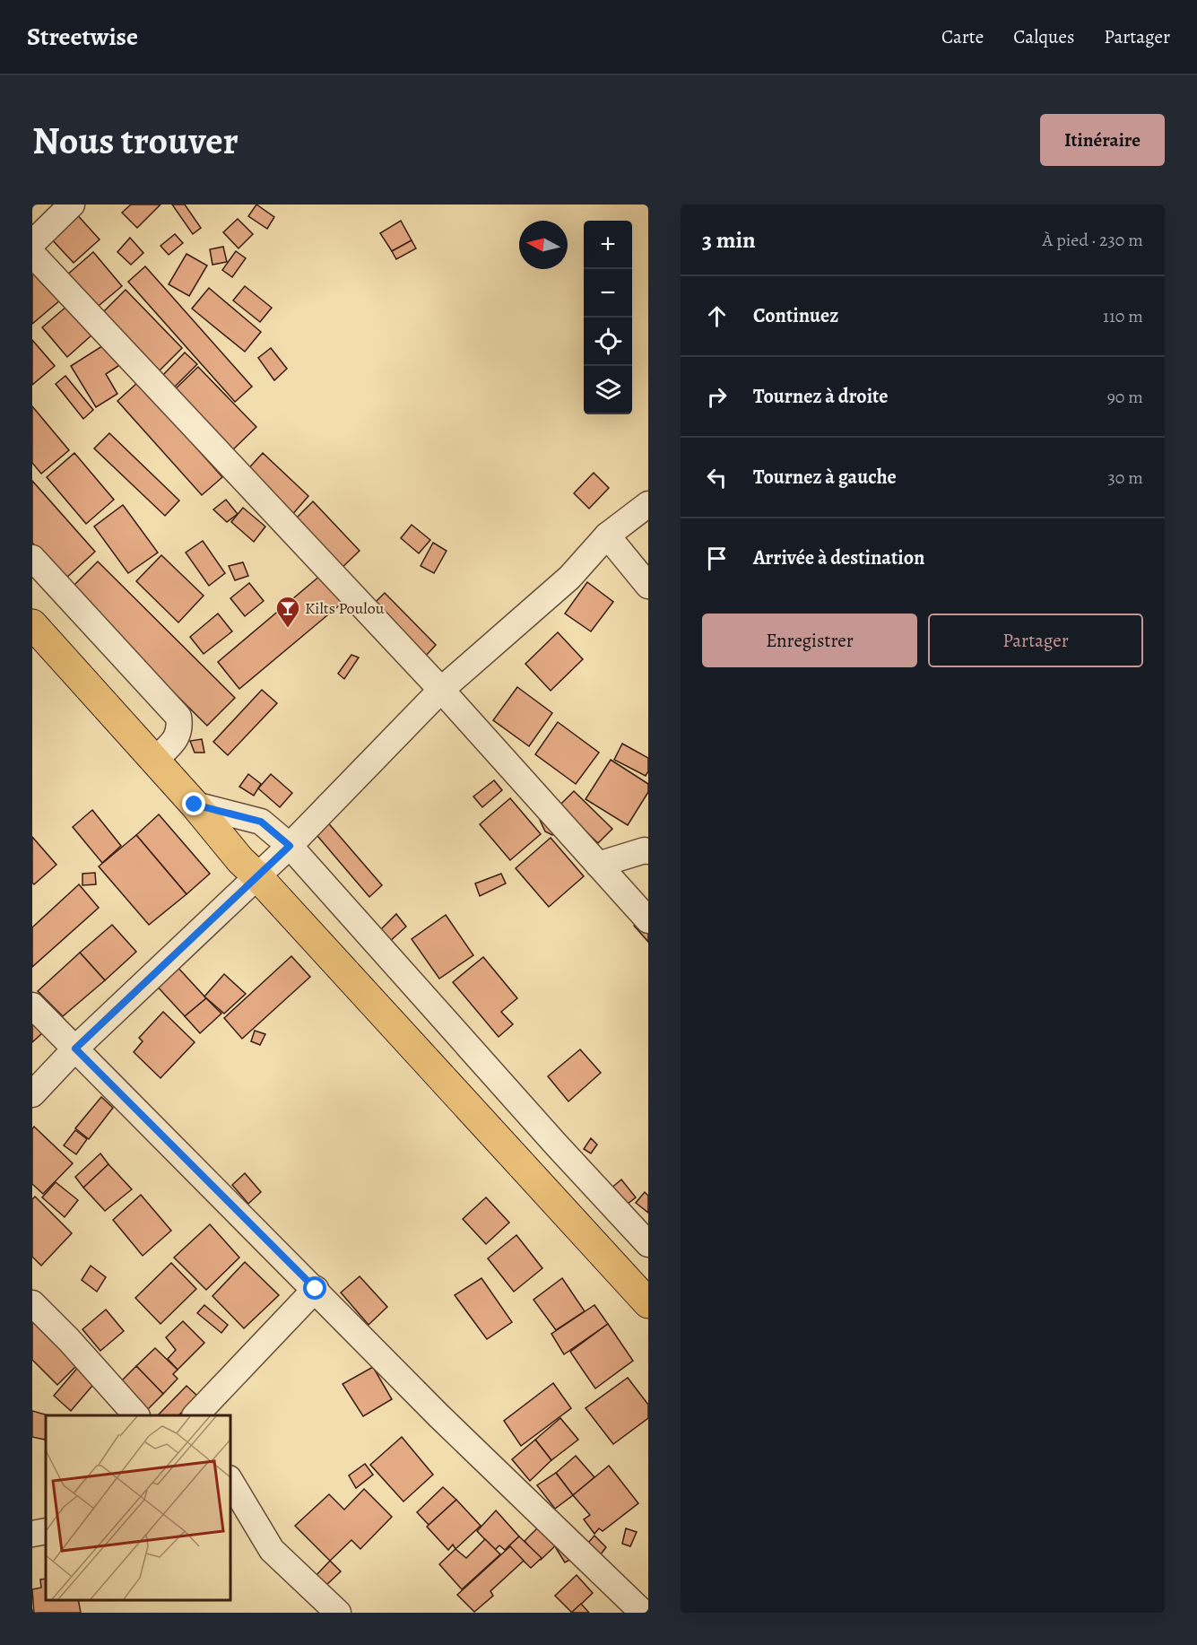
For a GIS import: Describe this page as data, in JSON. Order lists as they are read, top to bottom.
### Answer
{
  "places": {
    "bar": ["Kilts Poulou"]
  },
  "north": "left",
  "page": {
    "header": "Streetwise",
    "nav": ["Carte", "Calques", "Partager"],
    "buttons": [
      "Itinéraire",
      ["Enregistrer", "Partager"]
    ],
    "title": "Nous trouver",
    "heading": ["3 min", "À pied · 230 m"],
    "map_buttons": ["+", "−"],
    "list": [
      ["Continuez", "110 m"],
      ["Tournez à droite", "90 m"],
      ["Tournez à gauche", "30 m"],
      "Arrivée à destination"
    ]
  }
}
